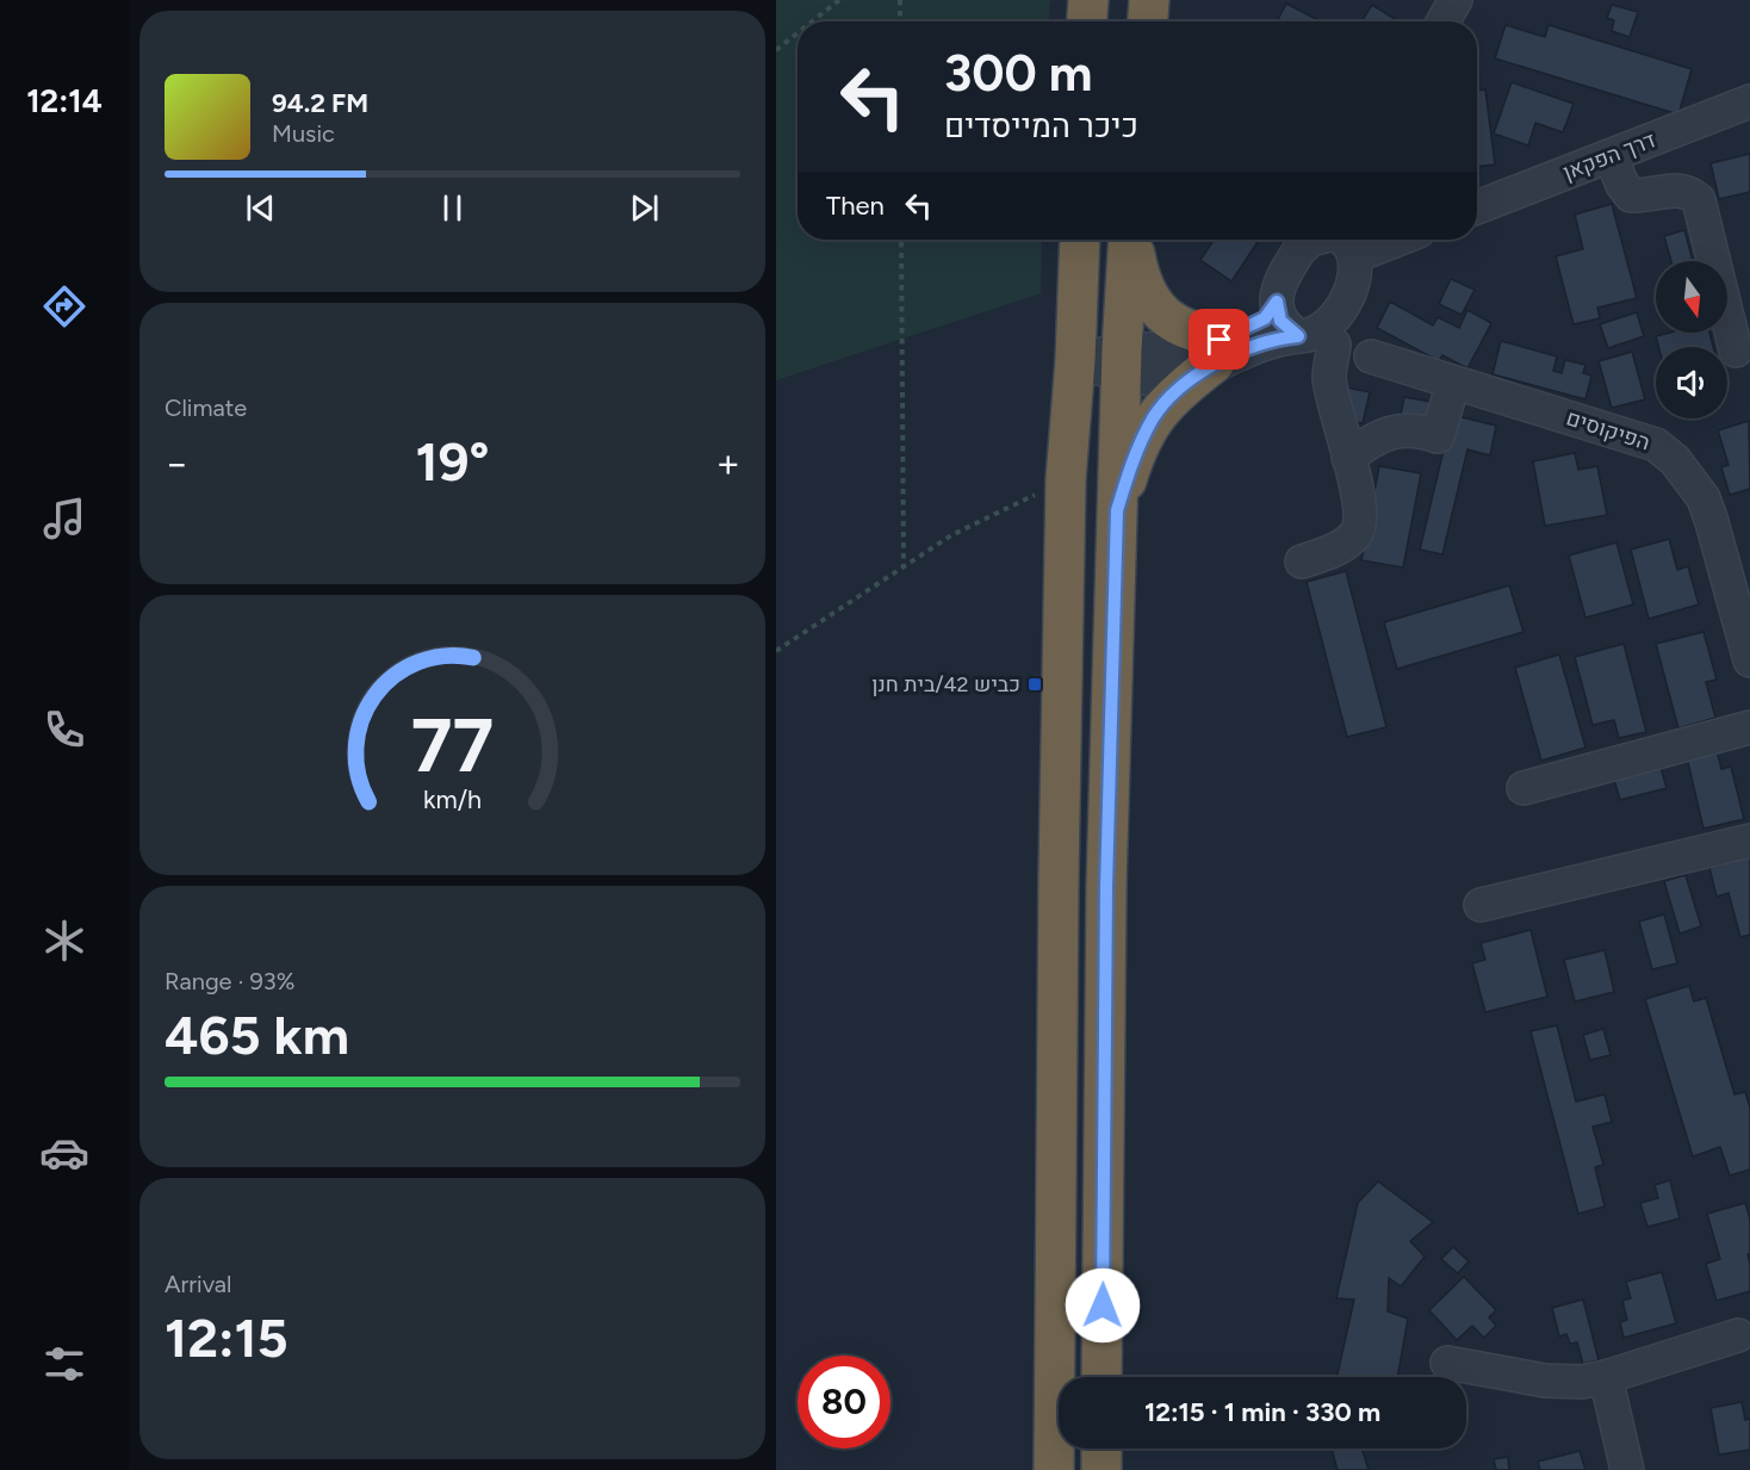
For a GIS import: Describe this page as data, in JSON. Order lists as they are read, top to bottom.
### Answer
{
  "streets": {
    "street": ["דרך הפקאן", "הפיקוסים"]
  },
  "places": {
    "transit": ["כביש 42/בית חנן"]
  },
  "north": "bottom",
  "page": {
    "tabs": "12:14",
    "turn": ["300 m", "כיכר המייסדים"],
    "song": ["94.2 FM", "Music"],
    "then": "Then",
    "tile": [
      "Climate",
      ["Range · 93%", "465 km"],
      ["Arrival", "12:15"]
    ],
    "heat": ["−", "19°", "+"],
    "limit": "80",
    "trip": "12:15 · 1 min · 330 m",
    "gauge": ["77", "km/h"]
  }
}
